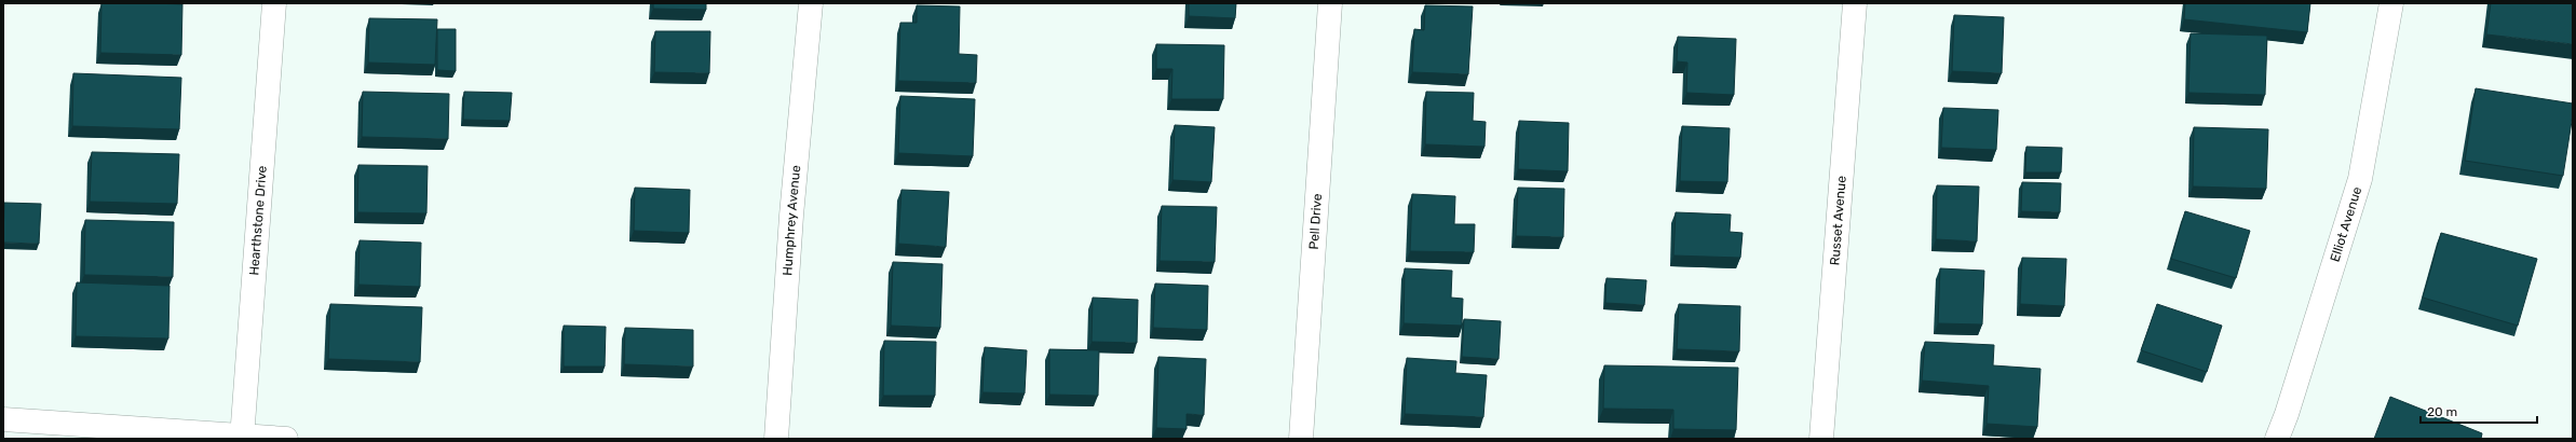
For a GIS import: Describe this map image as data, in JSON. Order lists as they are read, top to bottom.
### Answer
{
  "streets": {
    "street": [
      "Hearthstone Drive",
      "Humphrey Avenue",
      "Pell Drive",
      "Russet Avenue",
      "Elliot Avenue"
    ]
  },
  "scale_bar": "20 m"
}
